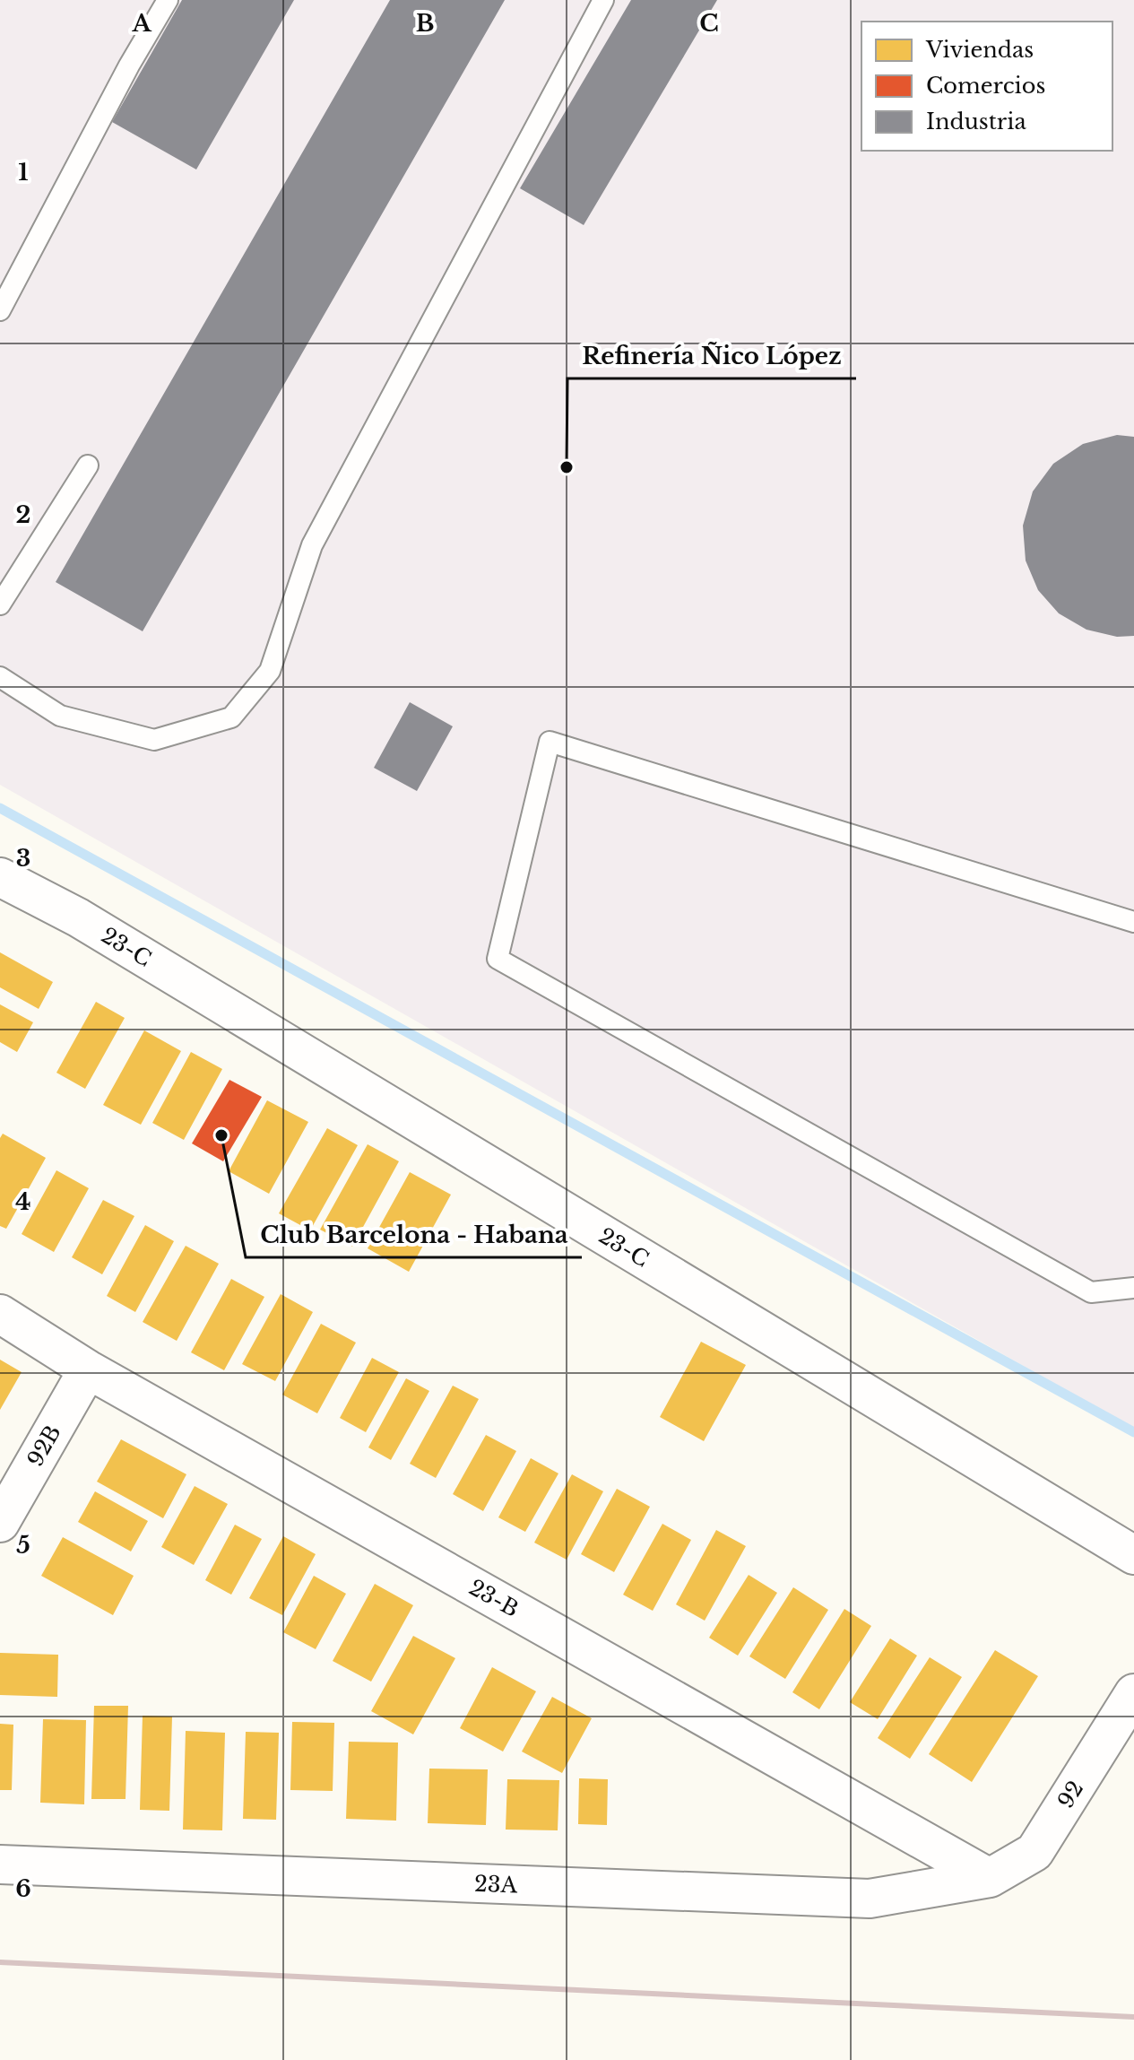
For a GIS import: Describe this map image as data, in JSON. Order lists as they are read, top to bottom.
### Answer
{
  "streets": {
    "street": [
      "23-C",
      "92B",
      "23-B",
      "92",
      "23A"
    ]
  },
  "crossings": [
    ["92B", "23-B"],
    ["23-B", "92"],
    ["23-B", "23A"],
    ["92", "23A"]
  ],
  "places": ["Refinería Ñico López", "Club Barcelona - Habana"],
  "legend": ["Viviendas", "Comercios", "Industria"],
  "grid": {
    "columns": ["A", "B", "C"],
    "rows": [
      "1",
      "2",
      "3",
      "4",
      "5",
      "6"
    ]
  }
}
